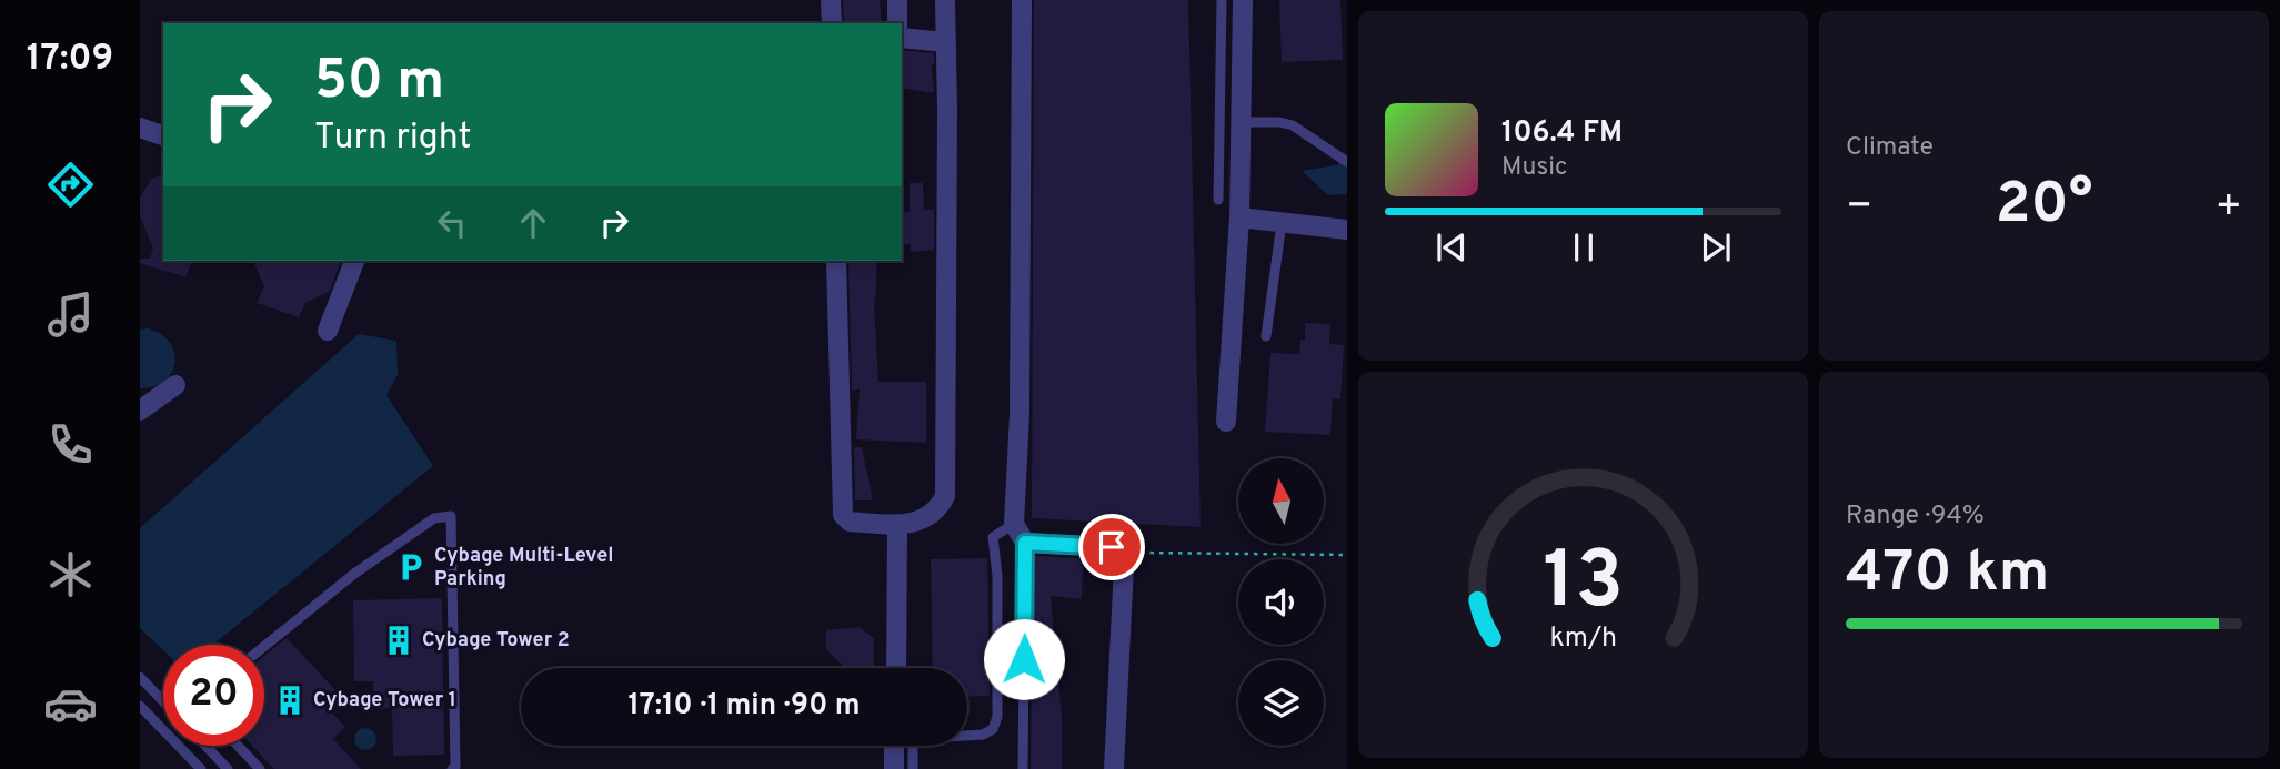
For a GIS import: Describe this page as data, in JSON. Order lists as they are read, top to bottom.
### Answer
{
  "places": {
    "parking": ["Cybage Multi-Level Parking"],
    "building": ["Cybage Tower 2", "Cybage Tower 1"]
  },
  "north": "top",
  "page": {
    "tabs": "17:09",
    "tile": [
      "Climate",
      ["Range · 94%", "470 km"]
    ],
    "turn": ["50 m", "Turn right"],
    "song": ["106.4 FM", "Music"],
    "heat": ["−", "20°", "+"],
    "limit": "20",
    "trip": "17:10 · 1 min · 90 m",
    "gauge": ["13", "km/h"]
  }
}
